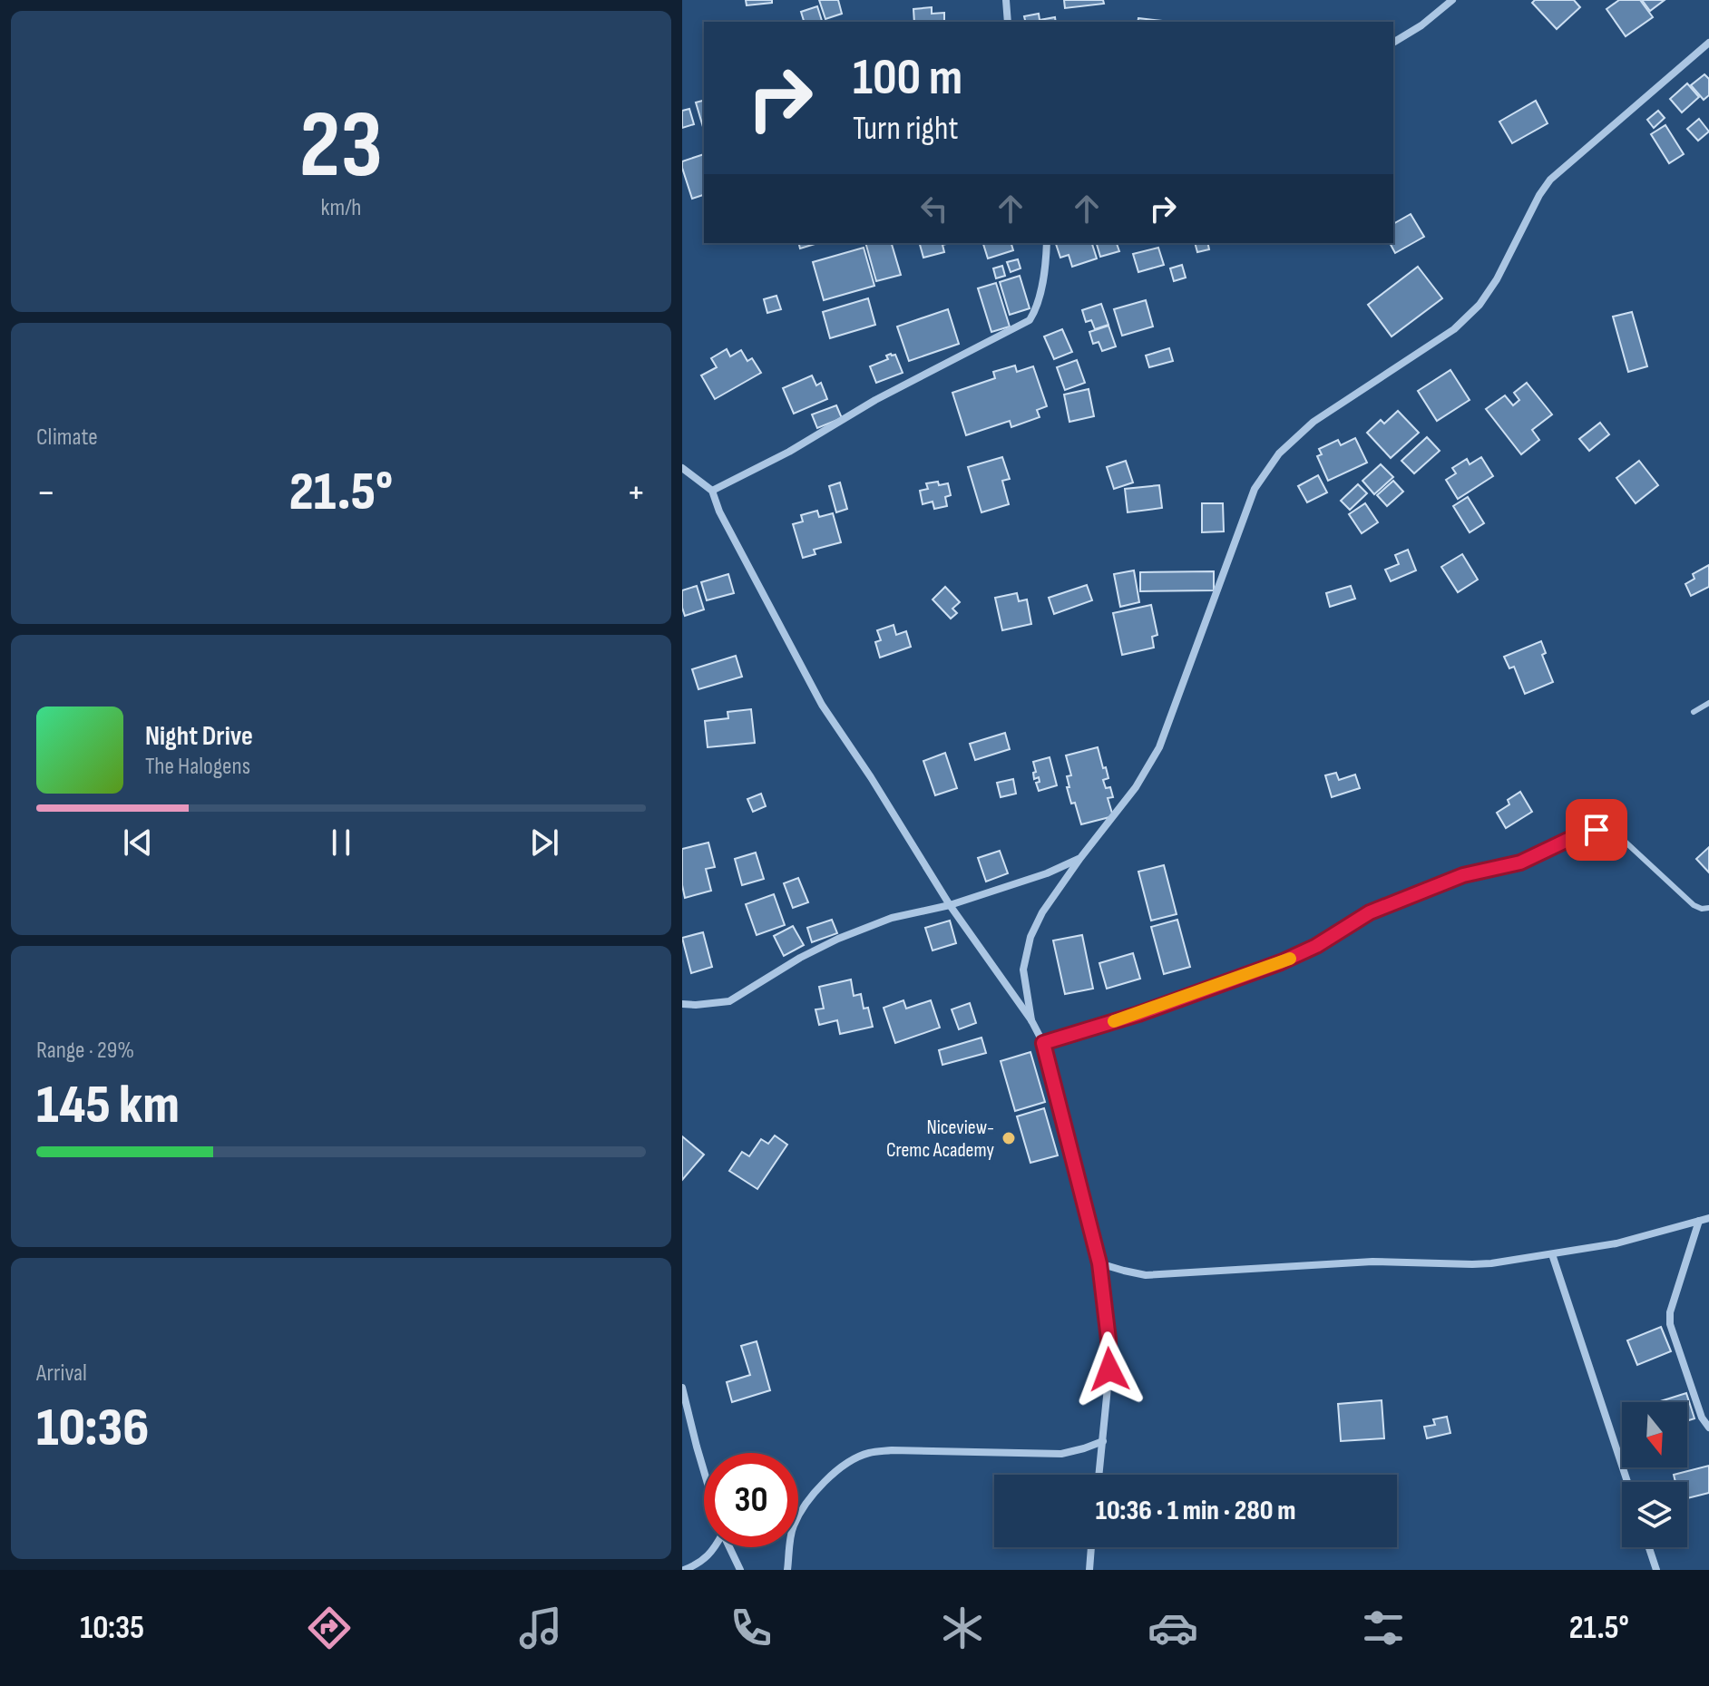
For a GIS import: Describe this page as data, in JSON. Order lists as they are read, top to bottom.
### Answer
{
  "places": ["Niceview- Cremc Academy"],
  "north": "bottom",
  "page": {
    "tile": [
      ["23", "km/h"],
      "Climate",
      ["Range · 29%", "145 km"],
      ["Arrival", "10:36"]
    ],
    "turn": ["100 m", "Turn right"],
    "heat": ["−", "21.5°", "+"],
    "song": ["Night Drive", "The Halogens"],
    "limit": "30",
    "trip": "10:36 · 1 min · 280 m",
    "tabs": ["10:35", "21.5°"]
  }
}
